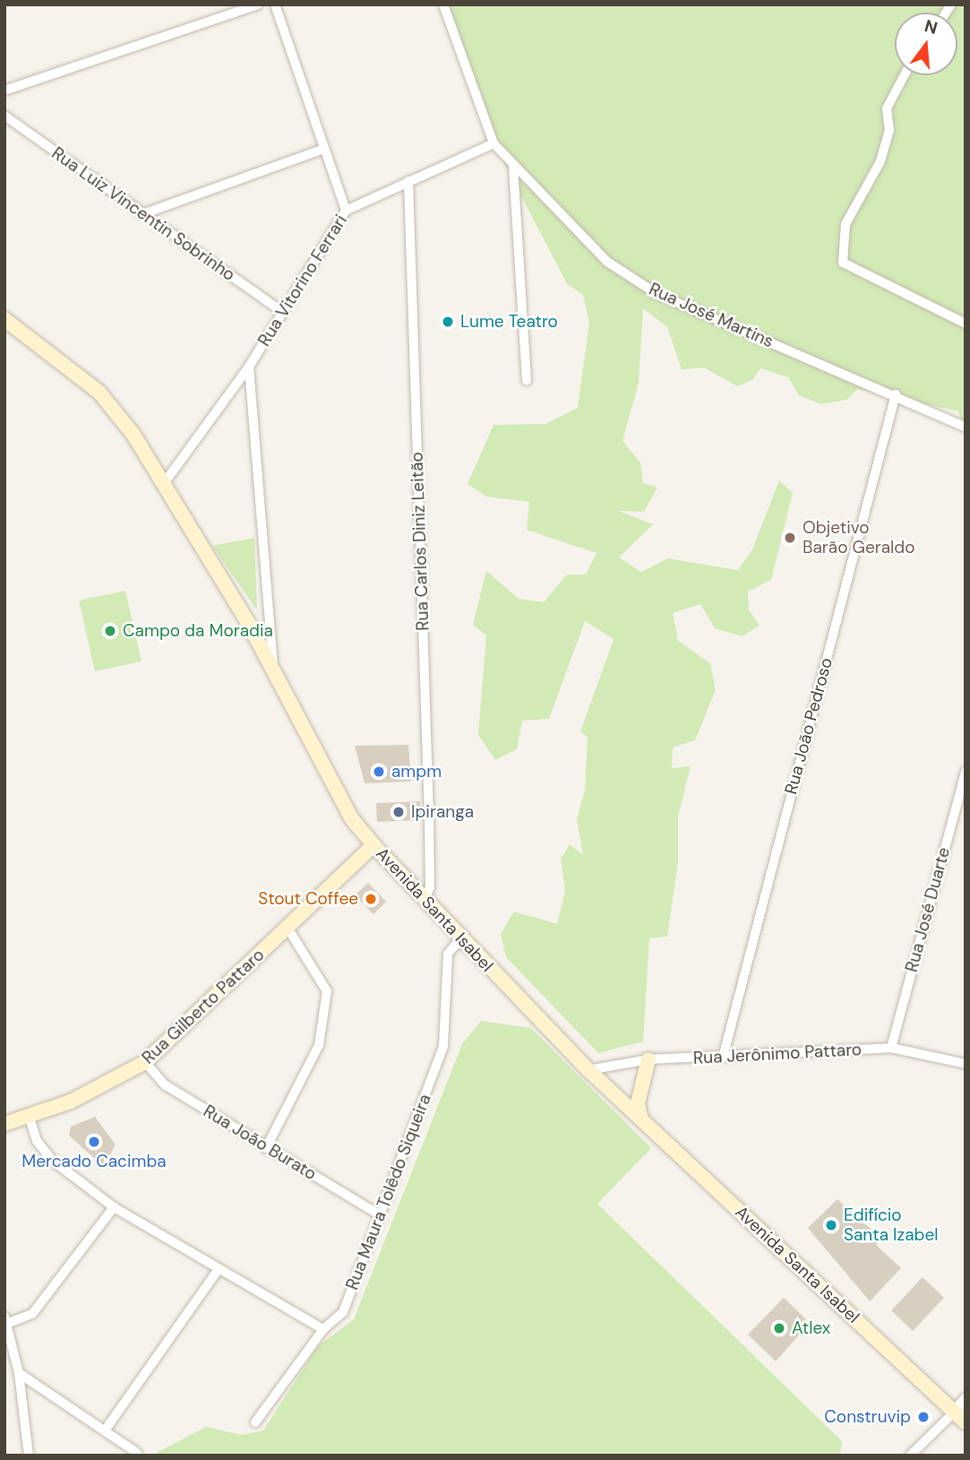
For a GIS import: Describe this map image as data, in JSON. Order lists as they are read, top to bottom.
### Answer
{
  "streets": {
    "main road": ["Avenida Santa Isabel", "Rua Gilberto Pattaro"],
    "street": [
      "Rua Luiz Vincentin Sobrinho",
      "Rua Vitorino Ferrari",
      "Rua José Martins",
      "Rua Carlos Diniz Leitão",
      "Rua João Pedroso",
      "Rua José Duarte",
      "Rua Jerônimo Pattaro",
      "Rua João Burato",
      "Rua Maura Tolêdo Siqueira"
    ]
  },
  "crossings": [
    ["Rua Luiz Vincentin Sobrinho", "Rua Vitorino Ferrari"],
    ["Rua Vitorino Ferrari", "Rua José Martins"],
    ["Rua Vitorino Ferrari", "Rua Carlos Diniz Leitão"],
    ["Rua Vitorino Ferrari", "Avenida Santa Isabel"],
    ["Rua José Martins", "Rua João Pedroso"],
    ["Rua Carlos Diniz Leitão", "Avenida Santa Isabel"],
    ["Rua João Pedroso", "Rua Jerônimo Pattaro"],
    ["Avenida Santa Isabel", "Rua Gilberto Pattaro"],
    ["Avenida Santa Isabel", "Rua Jerônimo Pattaro"],
    ["Avenida Santa Isabel", "Rua Maura Tolêdo Siqueira"],
    ["Rua José Duarte", "Rua Jerônimo Pattaro"],
    ["Rua Gilberto Pattaro", "Rua João Burato"],
    ["Rua João Burato", "Rua Maura Tolêdo Siqueira"]
  ],
  "places": [
    "Lume Teatro",
    "Objetivo Barão Geraldo",
    "Campo da Moradia",
    "ampm",
    "Ipiranga",
    "Stout Coffee",
    "Mercado Cacimba",
    "Edifício Santa Izabel",
    "Atlex",
    "Construvip"
  ],
  "north": "top"
}
